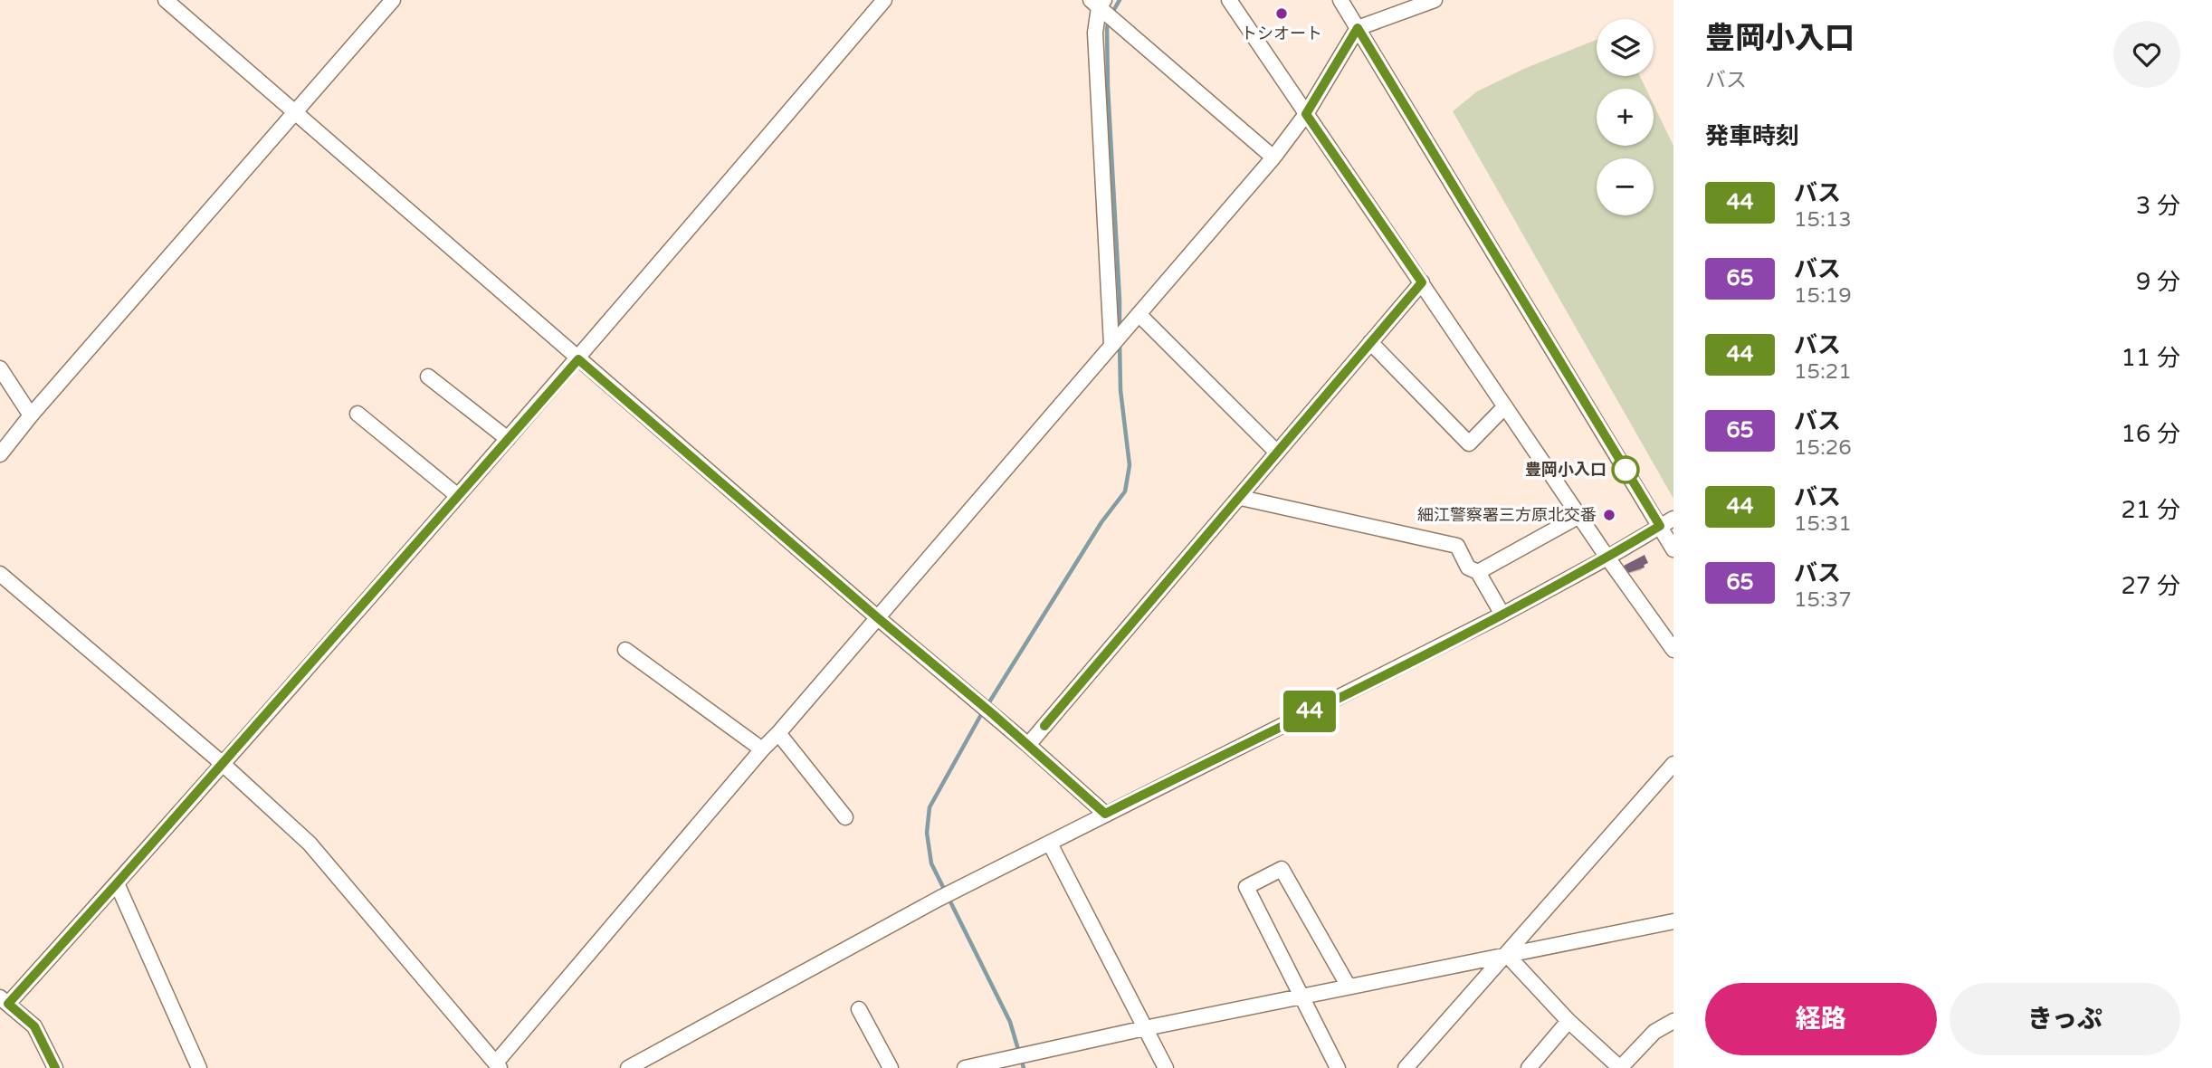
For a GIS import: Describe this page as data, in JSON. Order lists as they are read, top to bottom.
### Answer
{
  "places": ["トシオート", "豊岡小入口", "細江警察署三方原北交番"],
  "lines": ["bus line 44"],
  "page": {
    "on_map": "44",
    "heading": [
      ["豊岡小入口", "バス"],
      "発車時刻"
    ],
    "map_buttons": ["+", "−"],
    "list": [
      {
        "mark": "44",
        "name": "バス",
        "note": "15:13",
        "value": "3 分"
      },
      {
        "mark": "65",
        "name": "バス",
        "note": "15:19",
        "value": "9 分"
      },
      {
        "mark": "44",
        "name": "バス",
        "note": "15:21",
        "value": "11 分"
      },
      {
        "mark": "65",
        "name": "バス",
        "note": "15:26",
        "value": "16 分"
      },
      {
        "mark": "44",
        "name": "バス",
        "note": "15:31",
        "value": "21 分"
      },
      {
        "mark": "65",
        "name": "バス",
        "note": "15:37",
        "value": "27 分"
      }
    ],
    "buttons": ["経路", "きっぷ"]
  }
}
